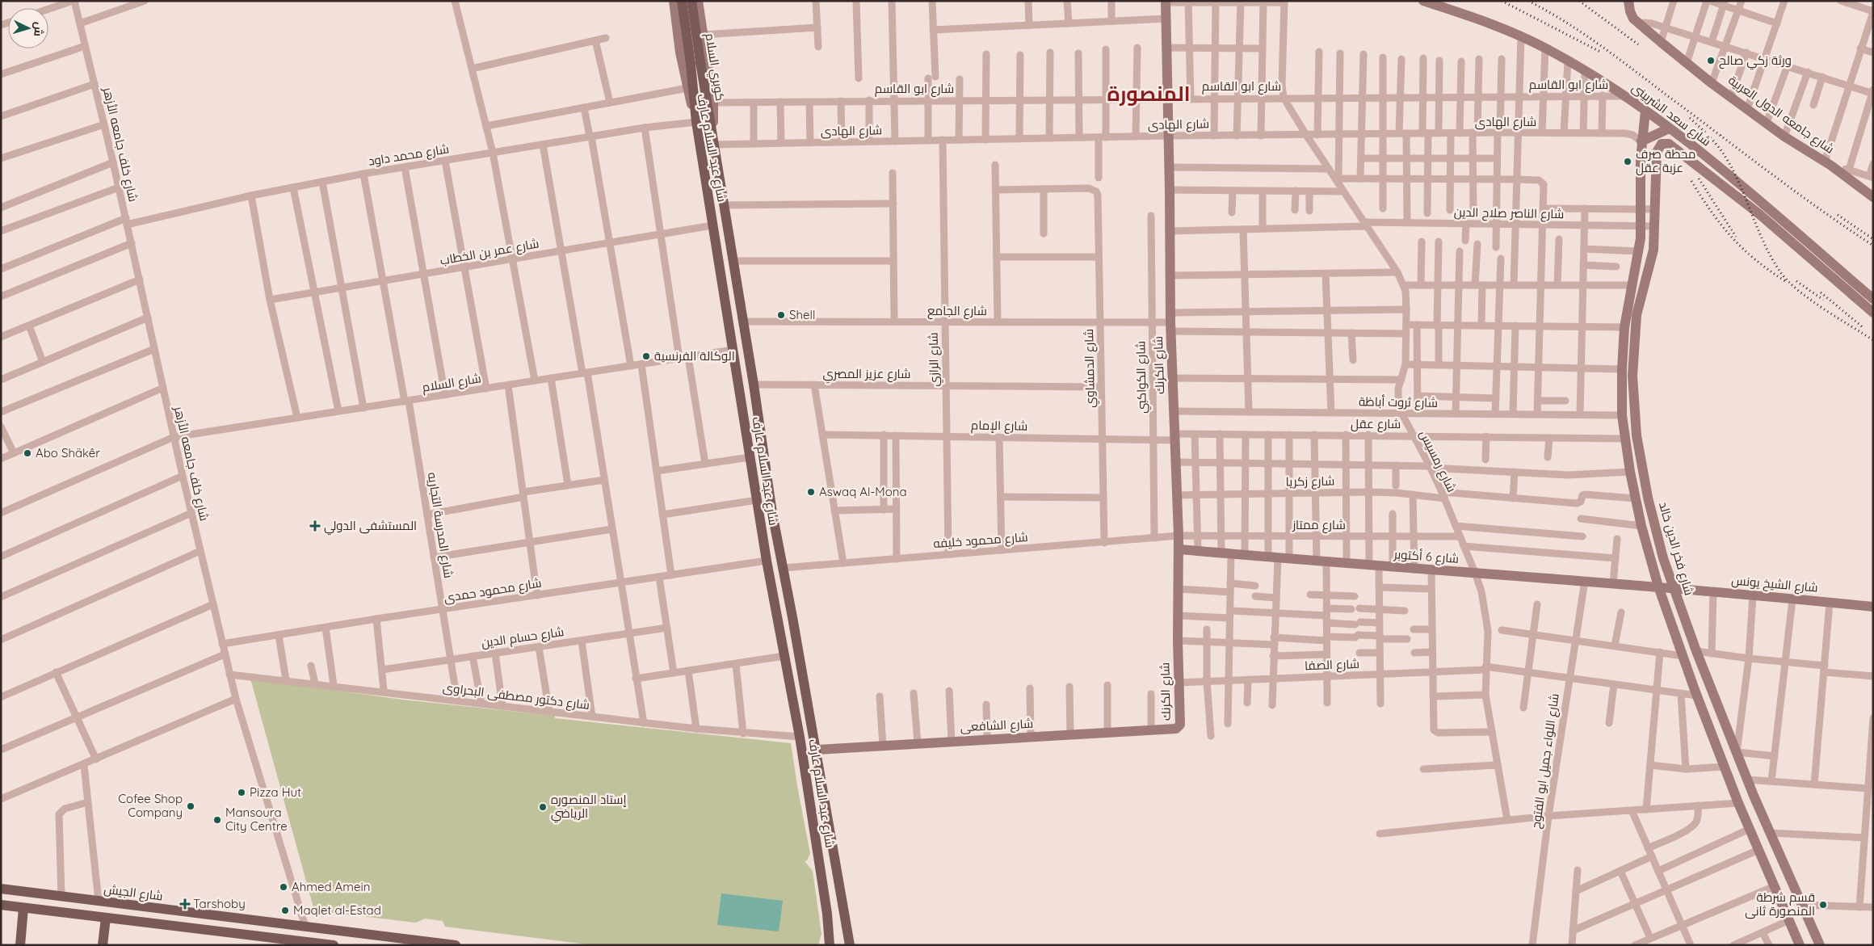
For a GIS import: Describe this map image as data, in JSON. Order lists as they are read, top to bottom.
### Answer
{
  "streets": {
    "main road": [
      "كوبري السلام",
      "شارع سعد الشربينى",
      "شارع جامعه الدول العربية",
      "شارع عبد السلام عارف",
      "شارع الكرنك",
      "شارع فخر الدين خالد",
      "شارع 6 أكتوبر",
      "شارع الشيخ يونس",
      "شارع الشافعى",
      "شارع الجيش"
    ],
    "street": [
      "شارع ابو القاسم",
      "شارع الهادى",
      "شارع خلف جامعه الأزهر",
      "شارع محمد داود",
      "شارع الناصر صلاح الدين",
      "شارع عمر بن الخطاب",
      "شارع الجامع",
      "شارع الرازي",
      "شارع الدمشاوي",
      "شارع عزيز المصري",
      "شارع الكواكبي",
      "شارع السلام",
      "شارع ثروت أباظة",
      "شارع عقل",
      "شارع الإمام",
      "شارع رمسيس",
      "شارع زكريا",
      "شارع المدرسة التجاريه",
      "شارع ممتاز",
      "شارع محمود خليفه",
      "شارع محمود حمدى",
      "شارع حسام الدين",
      "شارع الصفا",
      "شارع دكتور مصطفى البحراوى",
      "شارع اللواء جميل ابو الفتوح"
    ]
  },
  "crossings": [
    ["كوبري السلام", "شارع الهادى"],
    ["كوبري السلام", "شارع عبد السلام عارف"],
    ["كوبري السلام", "شارع محمد داود"],
    ["شارع ابو القاسم", "شارع سعد الشربينى"],
    ["شارع ابو القاسم", "شارع عبد السلام عارف"],
    ["شارع ابو القاسم", "شارع الكرنك"],
    ["شارع ابو القاسم", "شارع رمسيس"],
    ["شارع سعد الشربينى", "شارع فخر الدين خالد"],
    ["شارع الهادى", "شارع عبد السلام عارف"],
    ["شارع الهادى", "شارع الرازي"],
    ["شارع الهادى", "شارع الكرنك"],
    ["شارع الهادى", "شارع رمسيس"],
    ["شارع خلف جامعه الأزهر", "شارع محمد داود"],
    ["شارع خلف جامعه الأزهر", "شارع السلام"],
    ["شارع خلف جامعه الأزهر", "شارع محمود حمدى"],
    ["شارع خلف جامعه الأزهر", "شارع دكتور مصطفى البحراوى"],
    ["شارع خلف جامعه الأزهر", "شارع الجيش"],
    ["شارع عبد السلام عارف", "شارع محمد داود"],
    ["شارع عبد السلام عارف", "شارع عمر بن الخطاب"],
    ["شارع عبد السلام عارف", "شارع الجامع"],
    ["شارع عبد السلام عارف", "شارع عزيز المصري"],
    ["شارع عبد السلام عارف", "شارع السلام"],
    ["شارع عبد السلام عارف", "شارع محمود خليفه"],
    ["شارع عبد السلام عارف", "شارع محمود حمدى"],
    ["شارع عبد السلام عارف", "شارع دكتور مصطفى البحراوى"],
    ["شارع عبد السلام عارف", "شارع الشافعى"],
    ["شارع محمد داود", "شارع المدرسة التجاريه"],
    ["شارع الناصر صلاح الدين", "شارع الكرنك"],
    ["شارع الناصر صلاح الدين", "شارع رمسيس"],
    ["شارع الناصر صلاح الدين", "شارع فخر الدين خالد"],
    ["شارع عمر بن الخطاب", "شارع المدرسة التجاريه"],
    ["شارع الجامع", "شارع الرازي"],
    ["شارع الجامع", "شارع الكرنك"],
    ["شارع الجامع", "شارع الدمشاوي"],
    ["شارع الجامع", "شارع الكواكبي"],
    ["شارع الرازي", "شارع عزيز المصري"],
    ["شارع الرازي", "شارع الإمام"],
    ["شارع الرازي", "شارع محمود خليفه"],
    ["شارع الكرنك", "شارع ثروت أباظة"],
    ["شارع الكرنك", "شارع عقل"],
    ["شارع الكرنك", "شارع الإمام"],
    ["شارع الكرنك", "شارع زكريا"],
    ["شارع الكرنك", "شارع ممتاز"],
    ["شارع الكرنك", "شارع محمود خليفه"],
    ["شارع الكرنك", "شارع 6 أكتوبر"],
    ["شارع الكرنك", "شارع الصفا"],
    ["شارع الكرنك", "شارع الشافعى"],
    ["شارع الدمشاوي", "شارع عزيز المصري"],
    ["شارع الدمشاوي", "شارع الإمام"],
    ["شارع الدمشاوي", "شارع محمود خليفه"],
    ["شارع الكواكبي", "شارع الإمام"],
    ["شارع الكواكبي", "شارع محمود خليفه"],
    ["شارع السلام", "شارع المدرسة التجاريه"],
    ["شارع ثروت أباظة", "شارع رمسيس"],
    ["شارع عقل", "شارع الإمام"],
    ["شارع عقل", "شارع رمسيس"],
    ["شارع رمسيس", "شارع زكريا"],
    ["شارع رمسيس", "شارع ممتاز"],
    ["شارع رمسيس", "شارع 6 أكتوبر"],
    ["شارع رمسيس", "شارع الصفا"],
    ["شارع المدرسة التجاريه", "شارع محمود حمدى"],
    ["شارع المدرسة التجاريه", "شارع حسام الدين"],
    ["شارع المدرسة التجاريه", "شارع دكتور مصطفى البحراوى"],
    ["شارع ممتاز", "شارع محمود خليفه"],
    ["شارع فخر الدين خالد", "شارع 6 أكتوبر"],
    ["شارع فخر الدين خالد", "شارع الشيخ يونس"],
    ["شارع 6 أكتوبر", "شارع الشيخ يونس"],
    ["شارع 6 أكتوبر", "شارع اللواء جميل ابو الفتوح"],
    ["شارع الصفا", "شارع اللواء جميل ابو الفتوح"]
  ],
  "districts": ["المنصورة"],
  "places": {
    "other": [
      "ورثة زكي صالح",
      "محطة صرف عزبة عقل",
      "Shell",
      "الوكالة الفرنسية",
      "Abo Shäkêr",
      "Aswaq Al-Mona",
      "Pizza Hut",
      "Cofee Shop Company",
      "إستاد المنصوره الرياضي",
      "Mansoura City Centre",
      "Ahmed Amein",
      "قسم شرطة المنصورة ثانى",
      "Maqlet al-Estad"
    ],
    "health": ["المستشفى الدولي", "Tarshoby"]
  },
  "north": "right"
}
